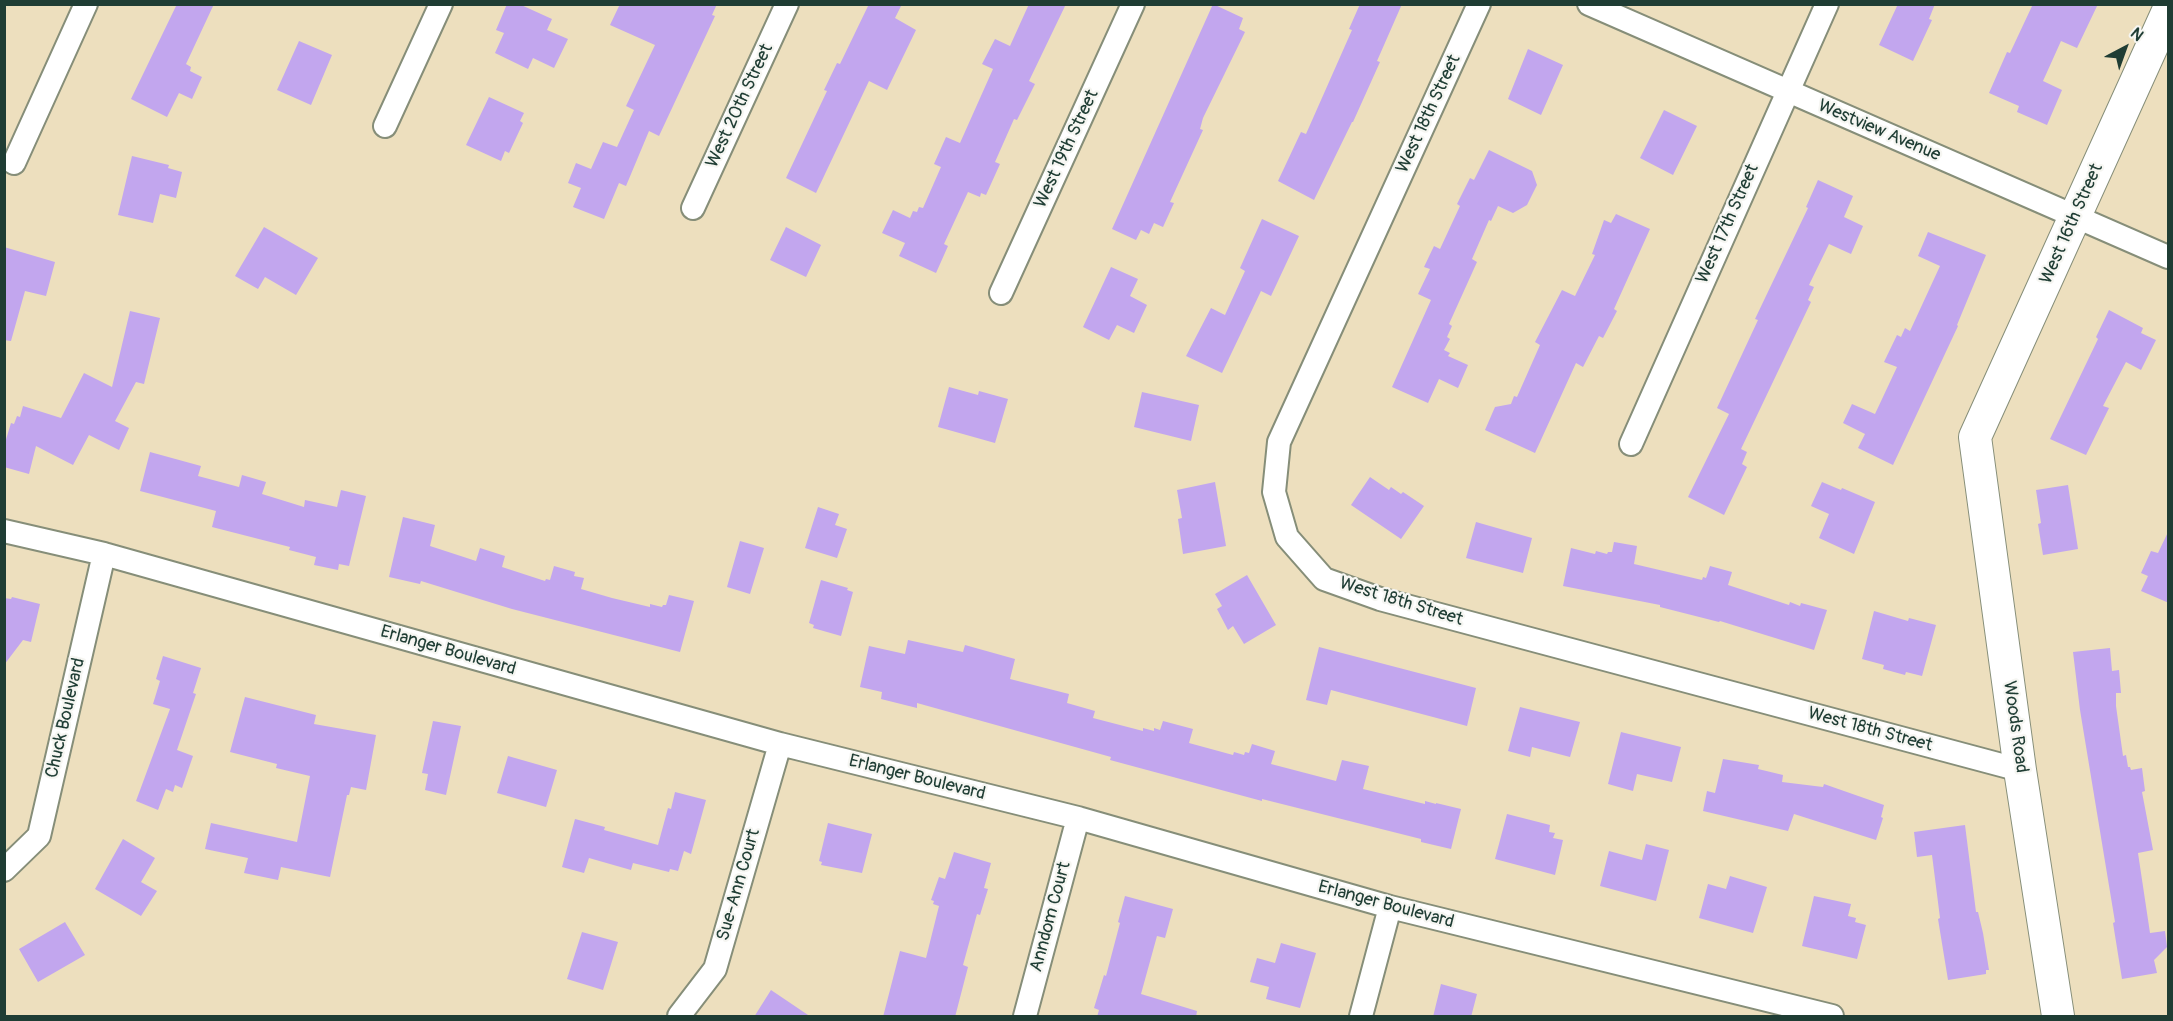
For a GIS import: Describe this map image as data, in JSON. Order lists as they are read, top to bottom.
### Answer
{
  "streets": {
    "street": [
      "West 20th Street",
      "West 18th Street",
      "Westview Avenue",
      "West 19th Street",
      "West 17th Street",
      "West 16th Street",
      "Erlanger Boulevard",
      "Chuck Boulevard",
      "Woods Road",
      "Sue-Ann Court",
      "Anndom Court"
    ]
  },
  "crossings": [
    ["West 18th Street", "Woods Road"],
    ["Westview Avenue", "West 17th Street"],
    ["Westview Avenue", "West 16th Street"],
    ["West 16th Street", "Woods Road"],
    ["Erlanger Boulevard", "Chuck Boulevard"],
    ["Erlanger Boulevard", "Sue-Ann Court"],
    ["Erlanger Boulevard", "Anndom Court"]
  ],
  "north": "top right"
}
